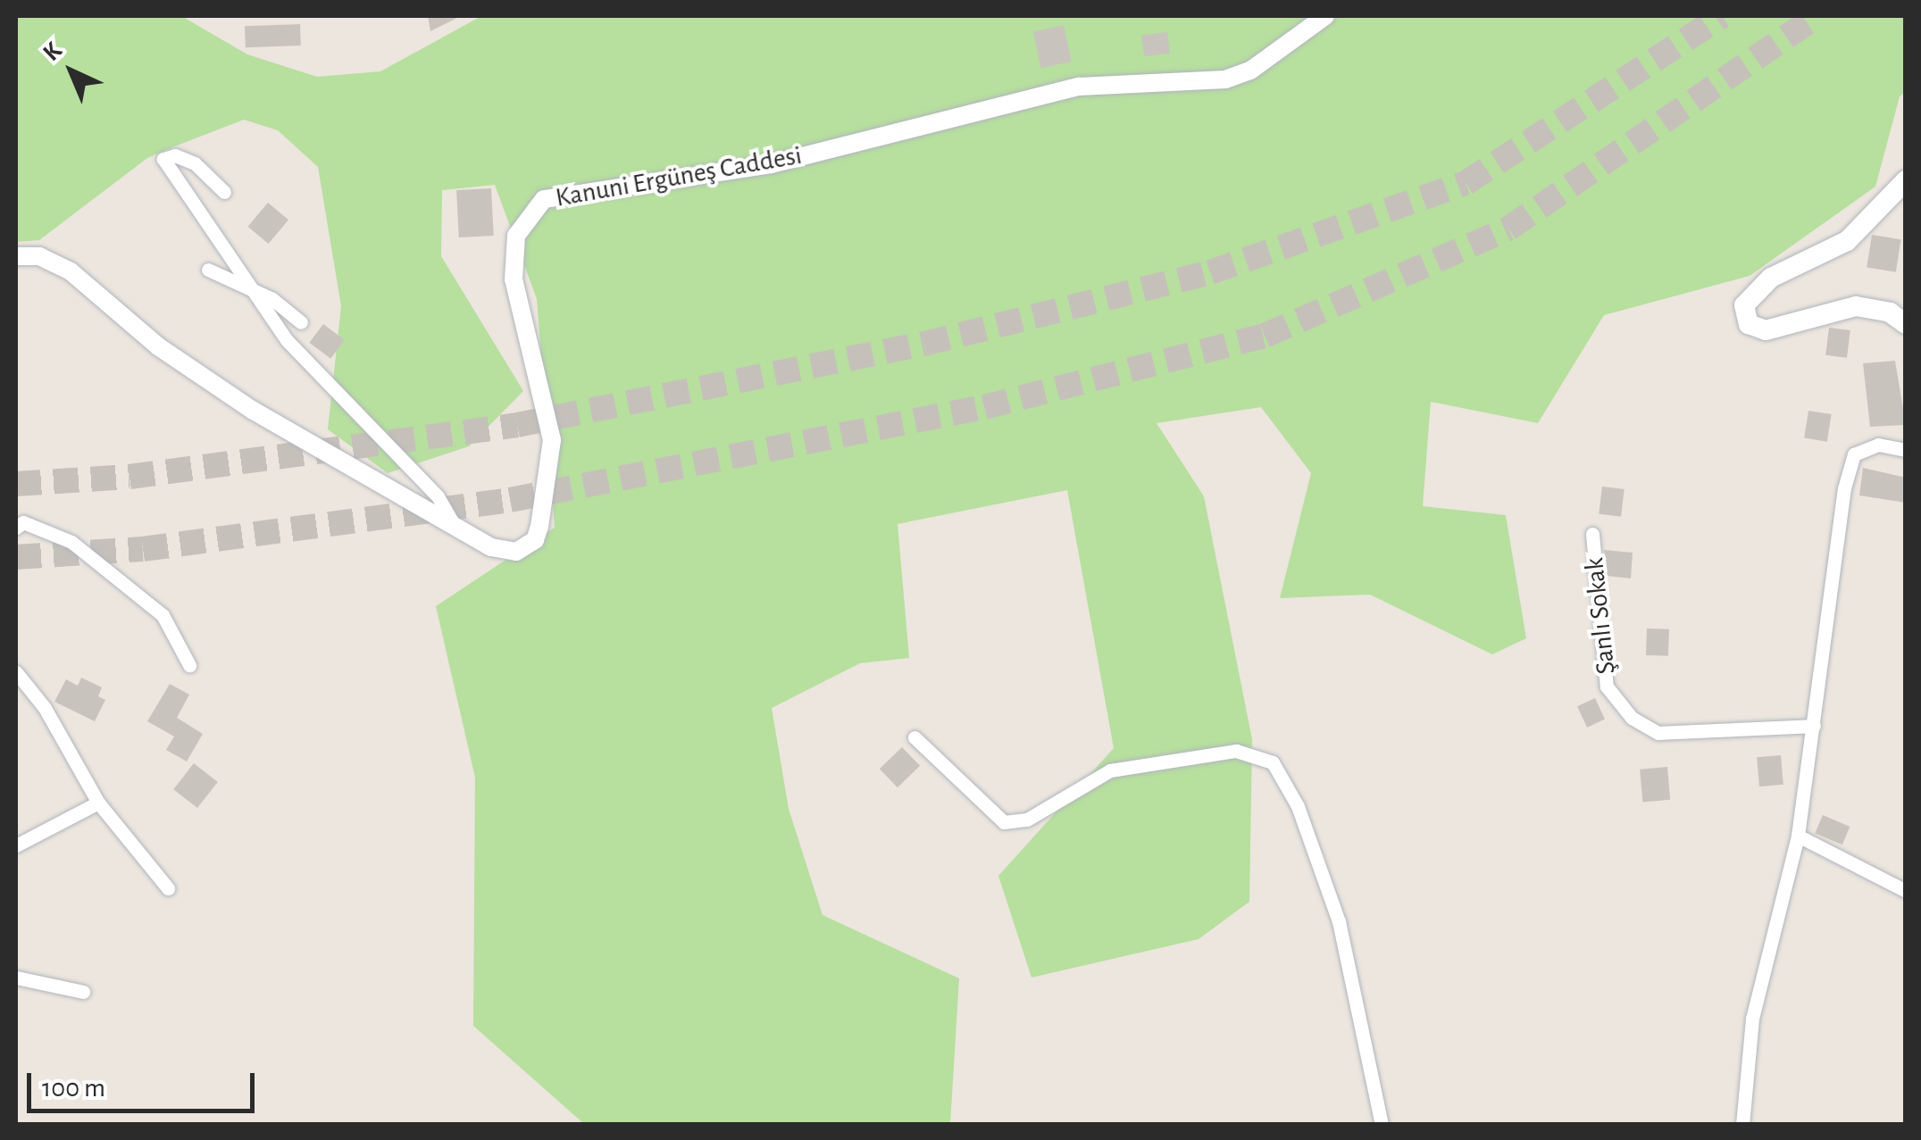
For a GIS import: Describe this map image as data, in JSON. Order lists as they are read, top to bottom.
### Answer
{
  "streets": {
    "street": ["Kanuni Ergüneş Caddesi", "Şanlı Sokak"]
  },
  "scale_bar": "100 m",
  "north": "top left"
}
